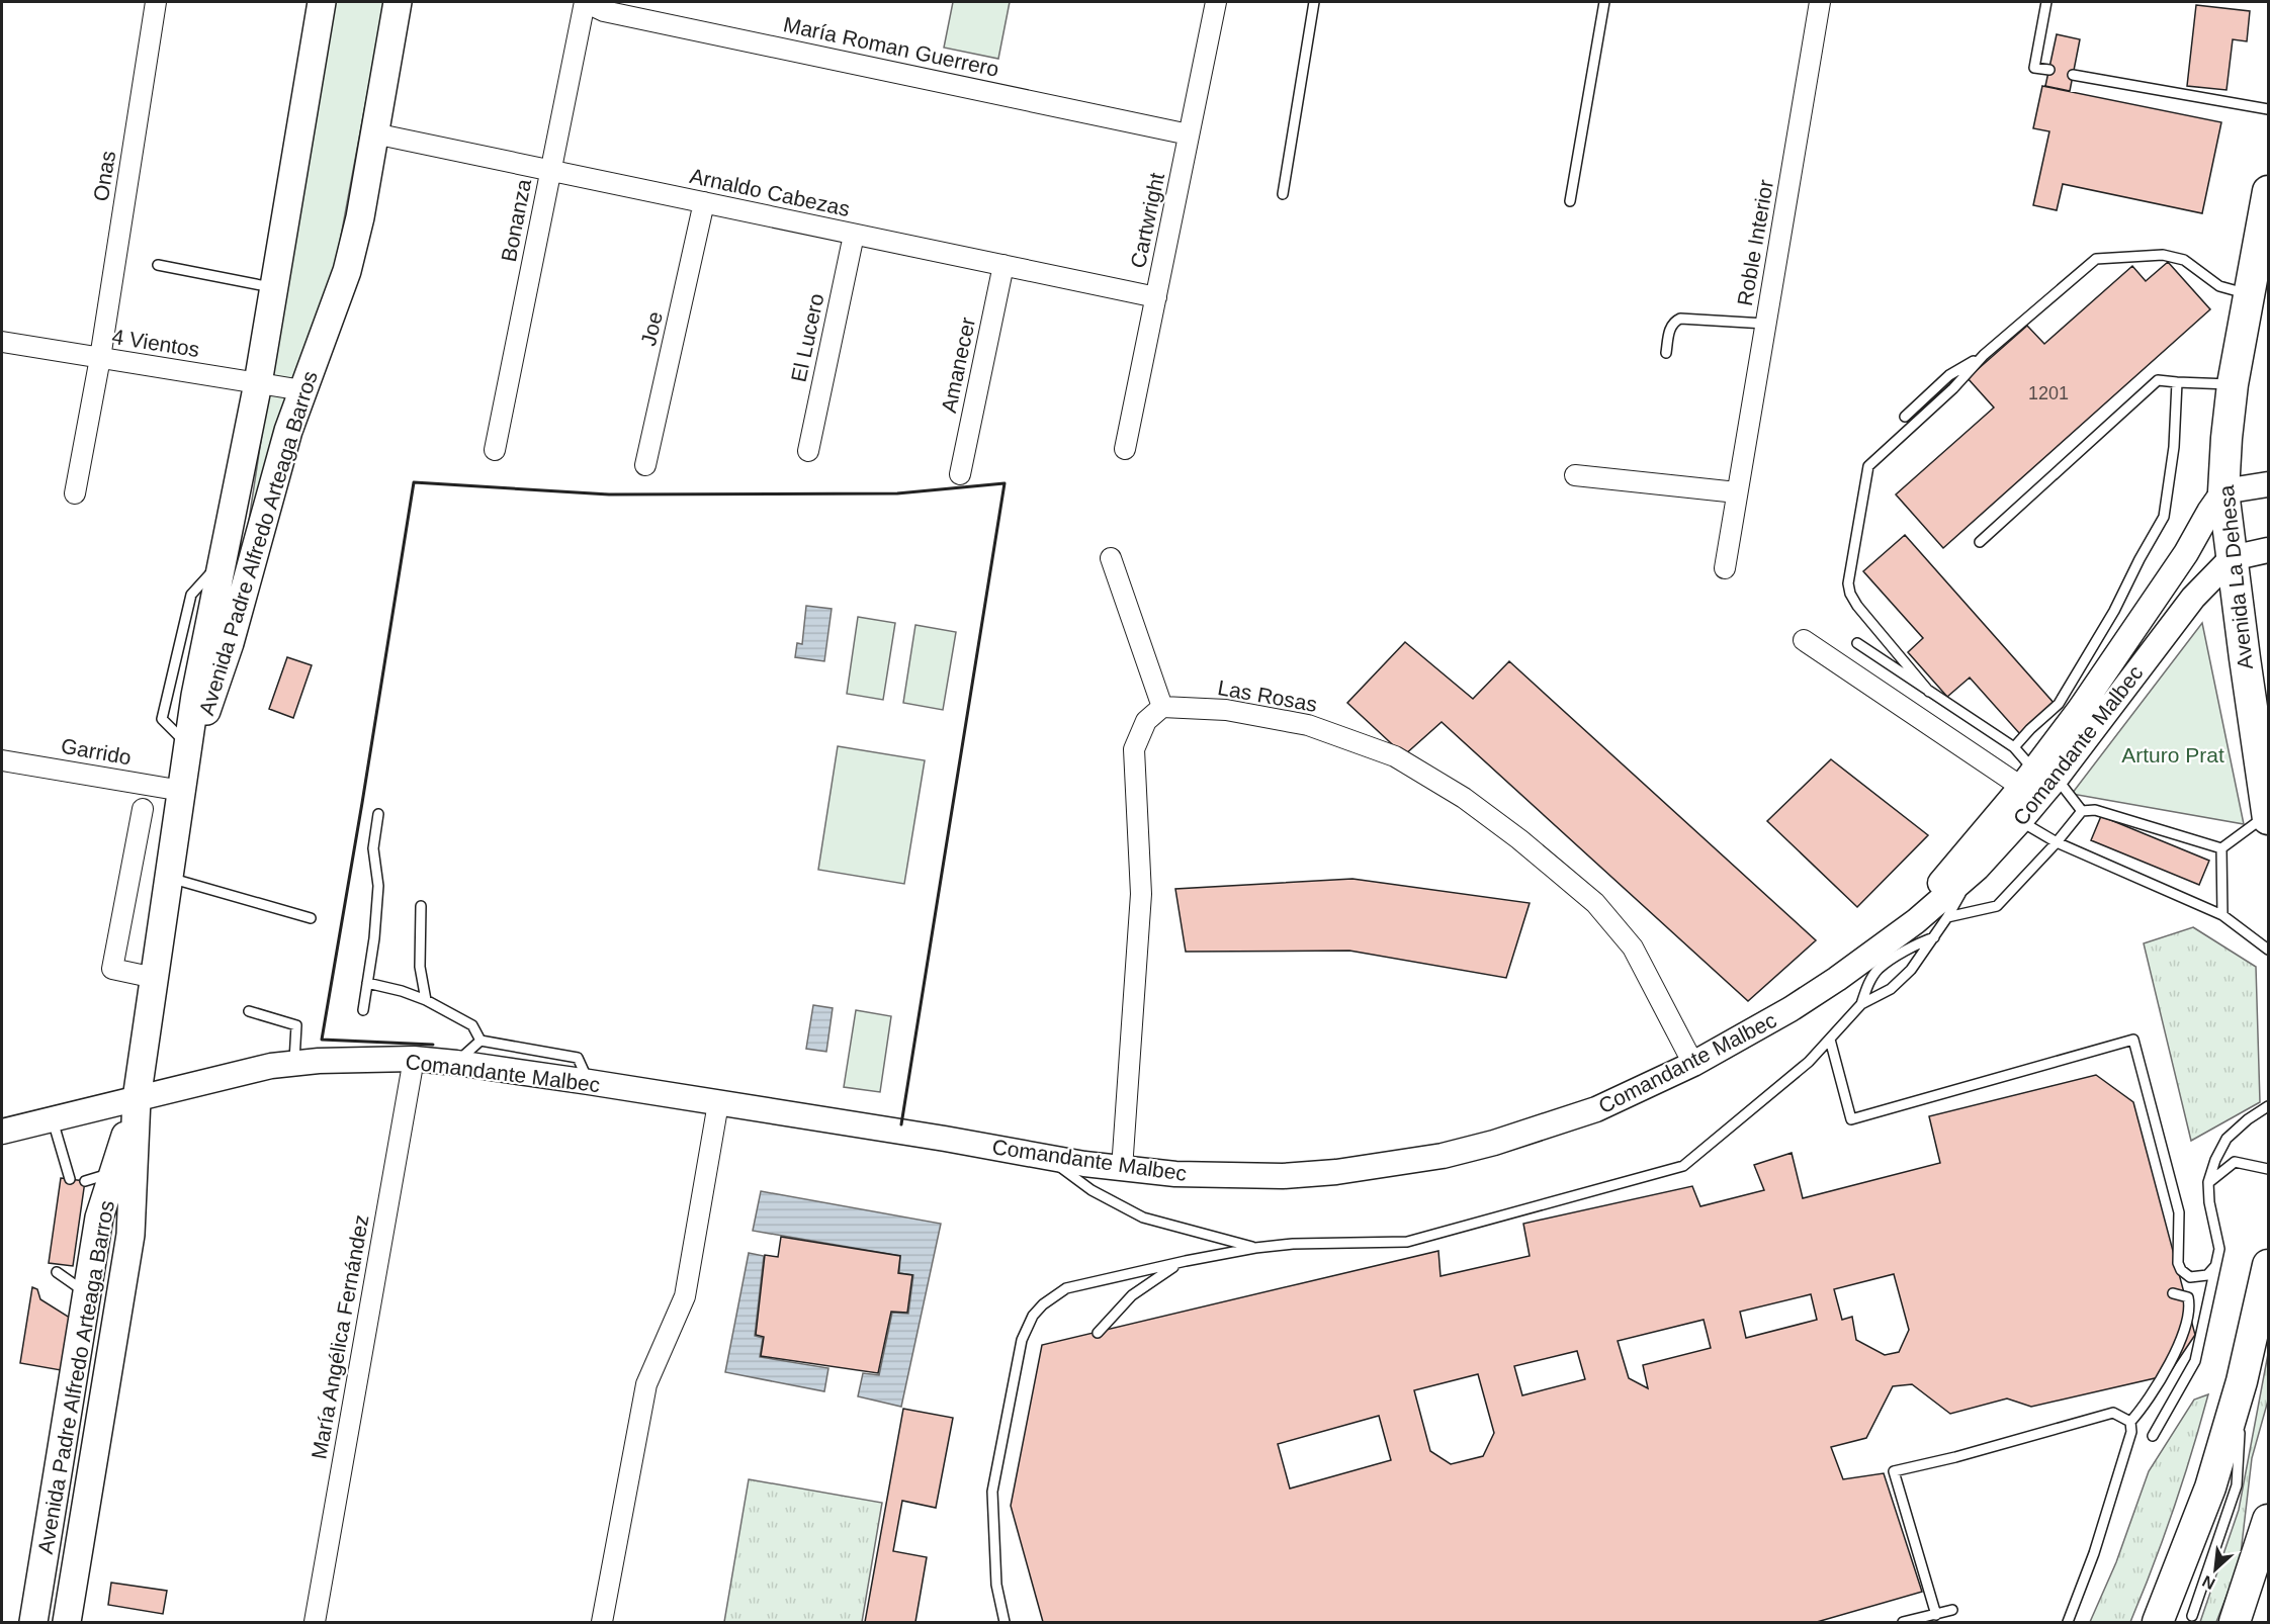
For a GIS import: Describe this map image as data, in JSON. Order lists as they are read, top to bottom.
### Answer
{
  "streets": {
    "main road": ["Avenida Padre Alfredo Arteaga Barros", "Avenida La Dehesa"],
    "street": [
      "María Roman Guerrero",
      "Onas",
      "Arnaldo Cabezas",
      "Bonanza",
      "Cartwright",
      "Roble Interior",
      "Joe",
      "El Lucero",
      "4 Vientos",
      "Amanecer",
      "Las Rosas",
      "Comandante Malbec",
      "Garrido",
      "María Angélica Fernández"
    ]
  },
  "crossings": [
    ["María Roman Guerrero", "Bonanza"],
    ["María Roman Guerrero", "Cartwright"],
    ["Onas", "4 Vientos"],
    ["Arnaldo Cabezas", "Bonanza"],
    ["Arnaldo Cabezas", "Cartwright"],
    ["Arnaldo Cabezas", "Joe"],
    ["Arnaldo Cabezas", "El Lucero"],
    ["Arnaldo Cabezas", "Amanecer"],
    ["Arnaldo Cabezas", "Avenida Padre Alfredo Arteaga Barros"],
    ["4 Vientos", "Avenida Padre Alfredo Arteaga Barros"],
    ["Avenida Padre Alfredo Arteaga Barros", "Comandante Malbec"],
    ["Avenida Padre Alfredo Arteaga Barros", "Garrido"],
    ["Avenida La Dehesa", "Comandante Malbec"],
    ["Las Rosas", "Comandante Malbec"],
    ["Comandante Malbec", "María Angélica Fernández"]
  ],
  "parks": ["Arturo Prat"],
  "house_numbers": ["1201"],
  "north": "bottom left"
}
